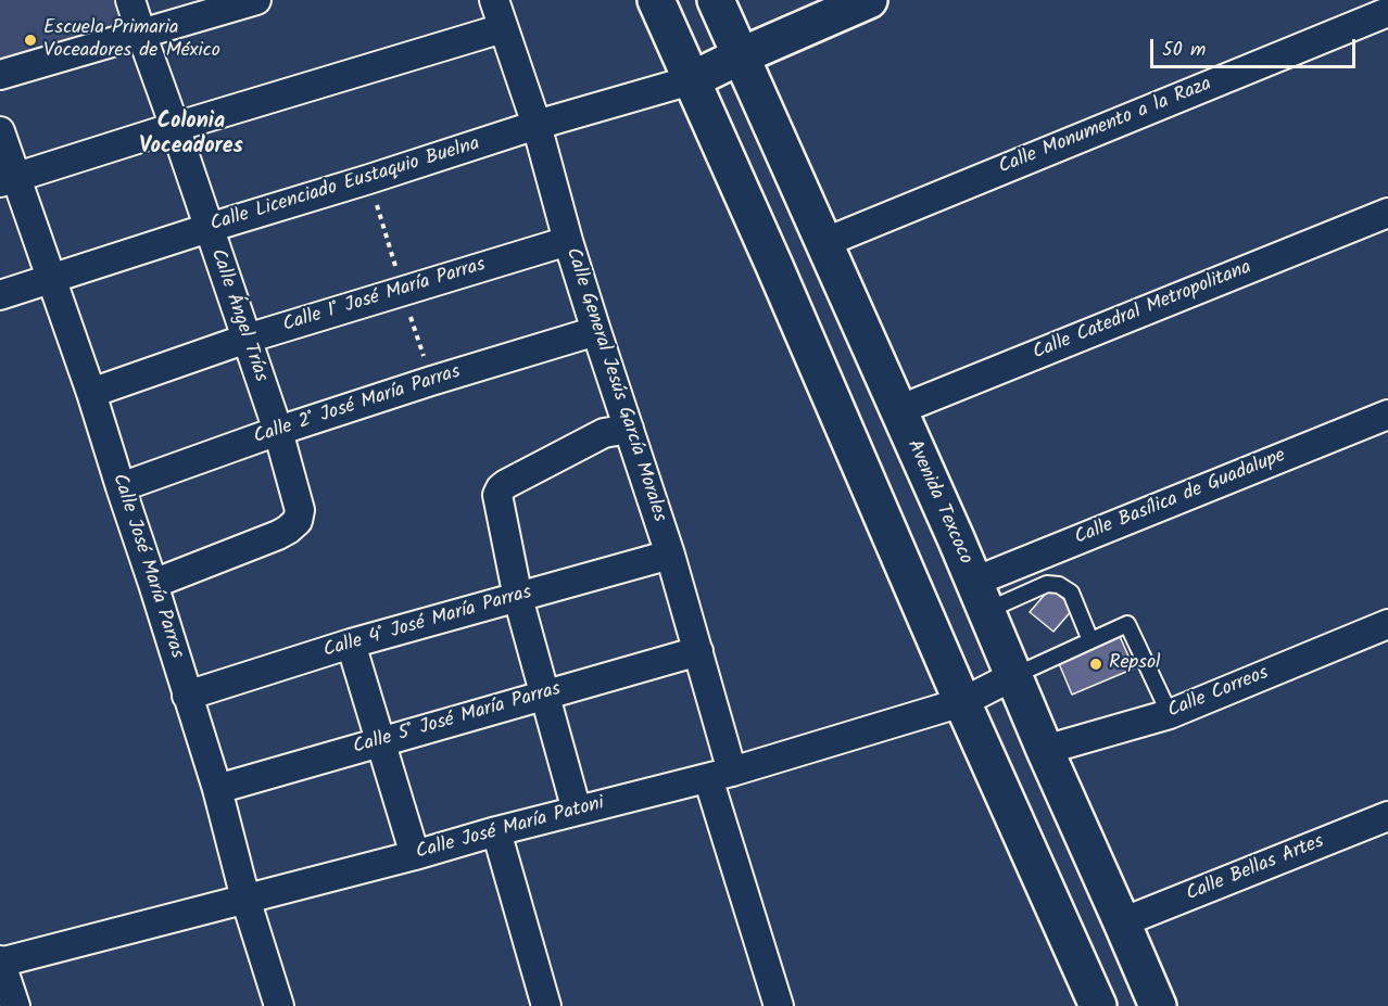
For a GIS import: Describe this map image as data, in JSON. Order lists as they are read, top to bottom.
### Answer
{
  "streets": {
    "main road": ["Avenida Texcoco"],
    "street": [
      "Calle Monumento a la Raza",
      "Calle Licenciado Eustaquio Buelna",
      "Calle 1˚ José María Parras",
      "Calle Catedral Metropolitana",
      "Calle Ángel Trías",
      "Calle General Jesús García Morales",
      "Calle 2˚ José María Parras",
      "Calle Basílica de Guadalupe",
      "Calle José María Parras",
      "Calle 4˚ José María Parras",
      "Calle Correos",
      "Calle 5˚ José María Parras",
      "Calle José María Patoni",
      "Calle Bellas Artes"
    ]
  },
  "crossings": [
    ["Calle Monumento a la Raza", "Avenida Texcoco"],
    ["Calle Licenciado Eustaquio Buelna", "Calle Ángel Trías"],
    ["Calle Licenciado Eustaquio Buelna", "Calle General Jesús García Morales"],
    ["Calle Licenciado Eustaquio Buelna", "Calle José María Parras"],
    ["Calle 1˚ José María Parras", "Calle Ángel Trías"],
    ["Calle 1˚ José María Parras", "Calle General Jesús García Morales"],
    ["Calle 1˚ José María Parras", "Calle José María Parras"],
    ["Calle Catedral Metropolitana", "Avenida Texcoco"],
    ["Calle Ángel Trías", "Calle 2˚ José María Parras"],
    ["Calle Ángel Trías", "Calle José María Parras"],
    ["Calle General Jesús García Morales", "Calle 2˚ José María Parras"],
    ["Calle General Jesús García Morales", "Calle 4˚ José María Parras"],
    ["Calle General Jesús García Morales", "Calle 5˚ José María Parras"],
    ["Calle General Jesús García Morales", "Calle José María Patoni"],
    ["Calle 2˚ José María Parras", "Calle José María Parras"],
    ["Calle Basílica de Guadalupe", "Avenida Texcoco"],
    ["Avenida Texcoco", "Calle Correos"],
    ["Avenida Texcoco", "Calle José María Patoni"],
    ["Avenida Texcoco", "Calle Bellas Artes"],
    ["Calle José María Parras", "Calle 4˚ José María Parras"],
    ["Calle José María Parras", "Calle 5˚ José María Parras"],
    ["Calle José María Parras", "Calle José María Patoni"]
  ],
  "districts": ["Colonia Voceadores"],
  "places": ["Escuela Primaria Voceadores de México", "Repsol"],
  "scale_bar": "50 m"
}
